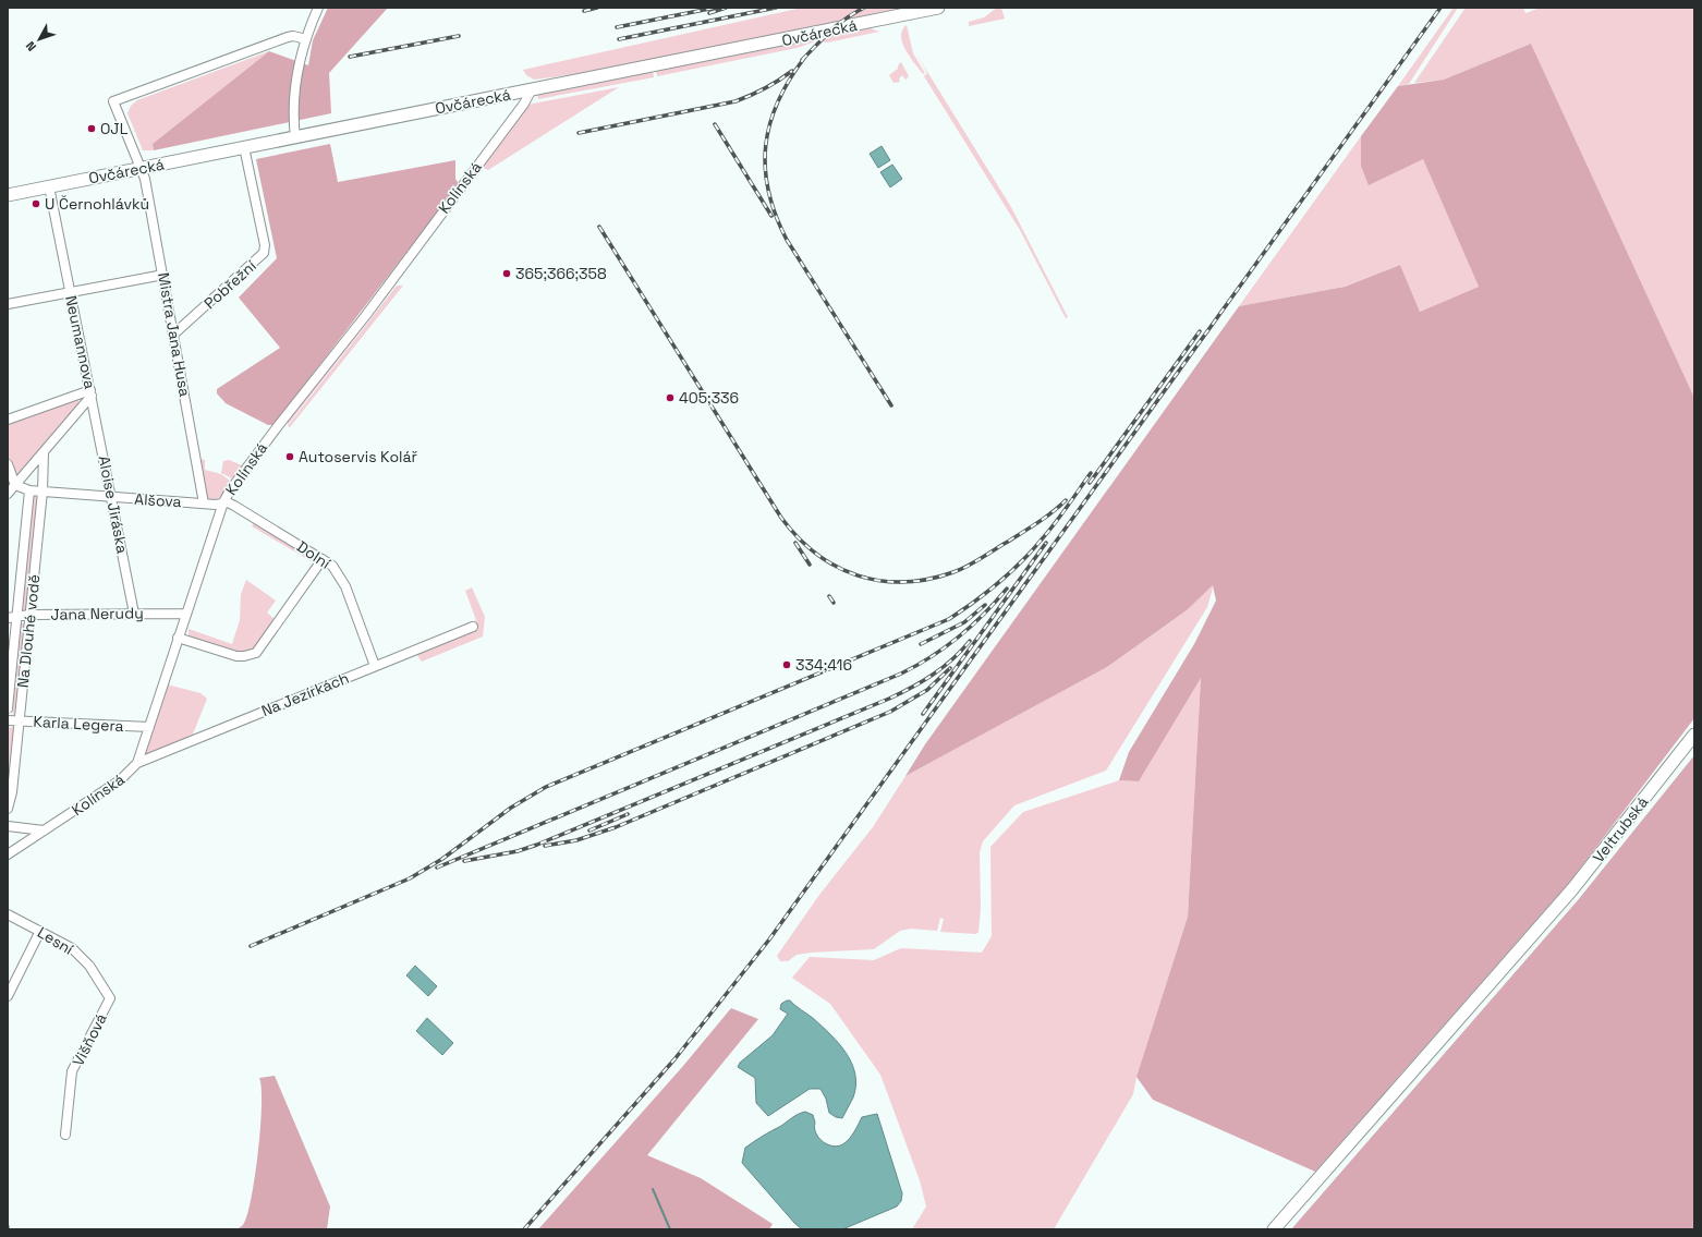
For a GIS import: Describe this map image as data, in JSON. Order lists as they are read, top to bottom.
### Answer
{
  "streets": {
    "main road": ["Ovčárecká", "Veltrubská"],
    "street": [
      "Kolínská",
      "Pobřežní",
      "Mistra Jana Husa",
      "Neumannova",
      "Alšova",
      "Aloise Jiráska",
      "Dolní",
      "Jana Nerudy",
      "Na Dlouhé vodě",
      "Na Jezírkách",
      "Karla Legera",
      "Lesní",
      "Višňová"
    ]
  },
  "crossings": [
    ["Ovčárecká", "Kolínská"],
    ["Ovčárecká", "Pobřežní"],
    ["Ovčárecká", "Mistra Jana Husa"],
    ["Ovčárecká", "Neumannova"],
    ["Kolínská", "Alšova"],
    ["Kolínská", "Dolní"],
    ["Kolínská", "Jana Nerudy"],
    ["Kolínská", "Na Jezírkách"],
    ["Kolínská", "Karla Legera"],
    ["Pobřežní", "Mistra Jana Husa"],
    ["Mistra Jana Husa", "Alšova"],
    ["Neumannova", "Alšova"],
    ["Neumannova", "Aloise Jiráska"],
    ["Neumannova", "Na Dlouhé vodě"],
    ["Alšova", "Aloise Jiráska"],
    ["Alšova", "Dolní"],
    ["Alšova", "Na Dlouhé vodě"],
    ["Aloise Jiráska", "Jana Nerudy"],
    ["Dolní", "Na Jezírkách"],
    ["Jana Nerudy", "Na Dlouhé vodě"],
    ["Na Dlouhé vodě", "Karla Legera"],
    ["Lesní", "Višňová"]
  ],
  "places": [
    "OJL",
    "U Černohlávků",
    "365;366;358",
    "405;336",
    "Autoservis Kolář",
    "334;416"
  ],
  "north": "bottom left"
}
